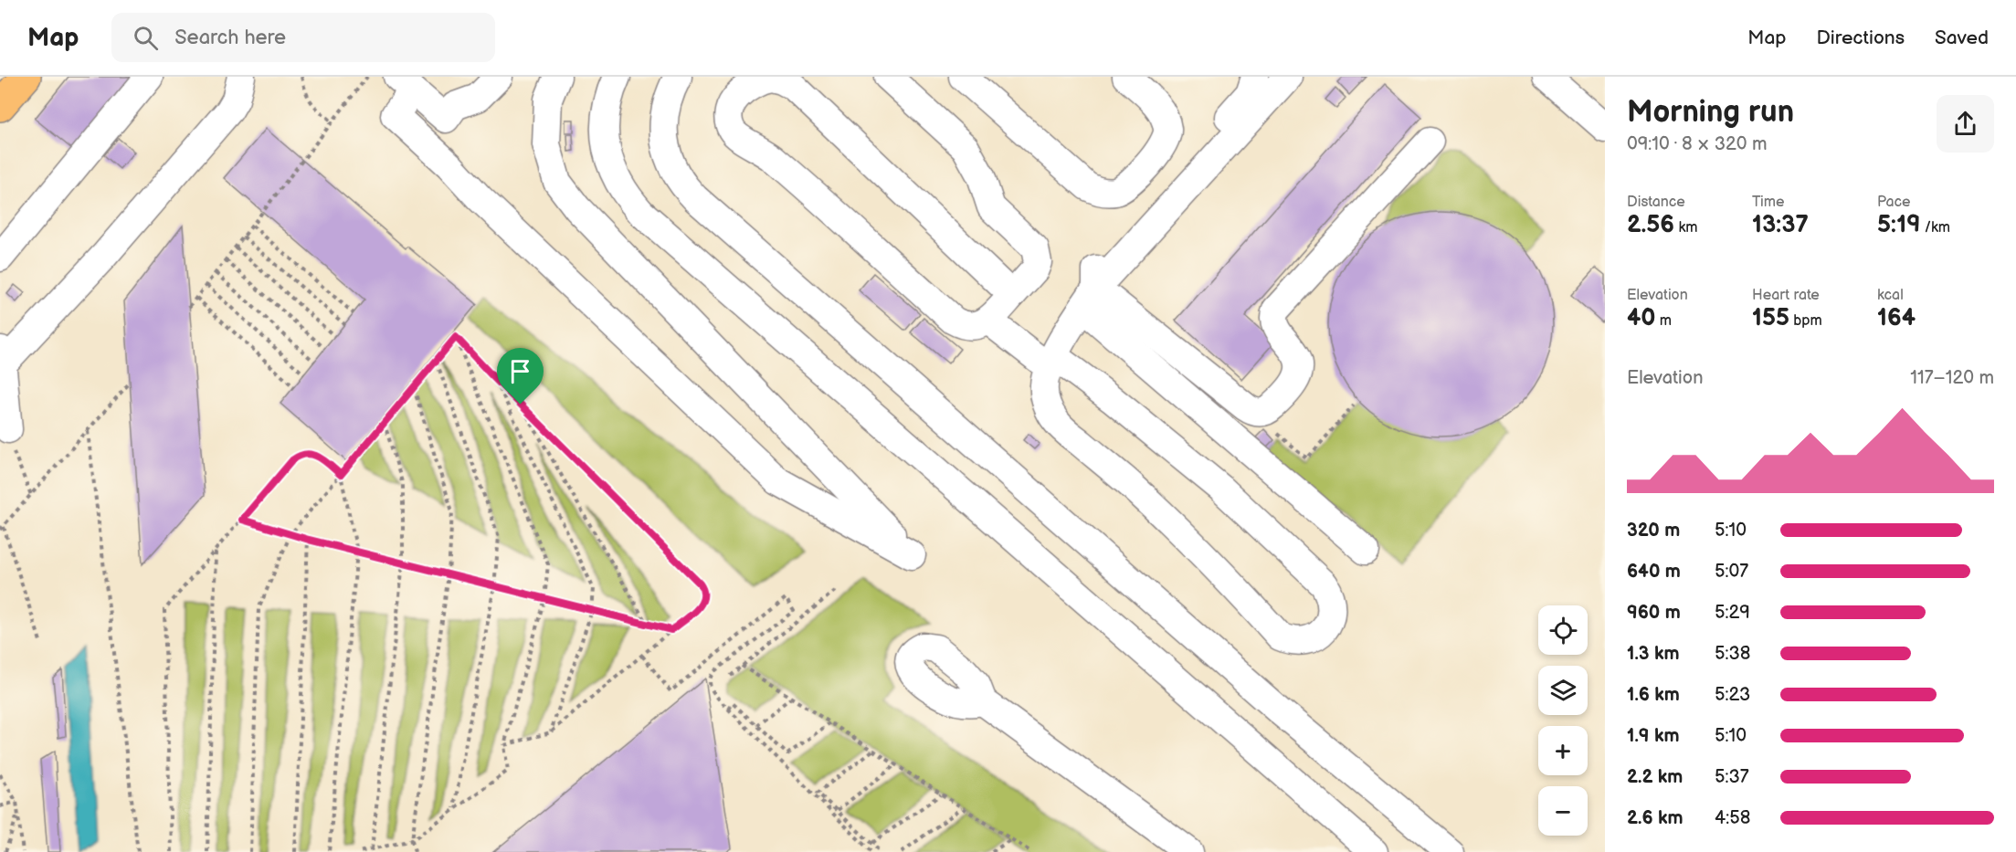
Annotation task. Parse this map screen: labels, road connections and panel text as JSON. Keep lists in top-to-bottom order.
{
  "page": {
    "header": "Map",
    "search": "Search here",
    "nav": ["Map", "Directions", "Saved"],
    "heading": ["Morning run", "09:10 · 8 × 320 m"],
    "stats": [
      ["Distance", "2.56 km"],
      ["Time", "13:37"],
      ["Pace", "5:19 /km"],
      ["Elevation", "40 m"],
      ["Heart rate", "155 bpm"],
      ["kcal", "164"]
    ],
    "chart": ["Elevation", "117–120 m"],
    "list": [
      {
        "name": "320 m",
        "note": "5:10"
      },
      {
        "name": "640 m",
        "note": "5:07"
      },
      {
        "name": "960 m",
        "note": "5:29"
      },
      {
        "name": "1.3 km",
        "note": "5:38"
      },
      {
        "name": "1.6 km",
        "note": "5:23"
      },
      {
        "name": "1.9 km",
        "note": "5:10"
      },
      {
        "name": "2.2 km",
        "note": "5:37"
      },
      {
        "name": "2.6 km",
        "note": "4:58"
      }
    ],
    "map_buttons": ["+", "−"]
  }
}
